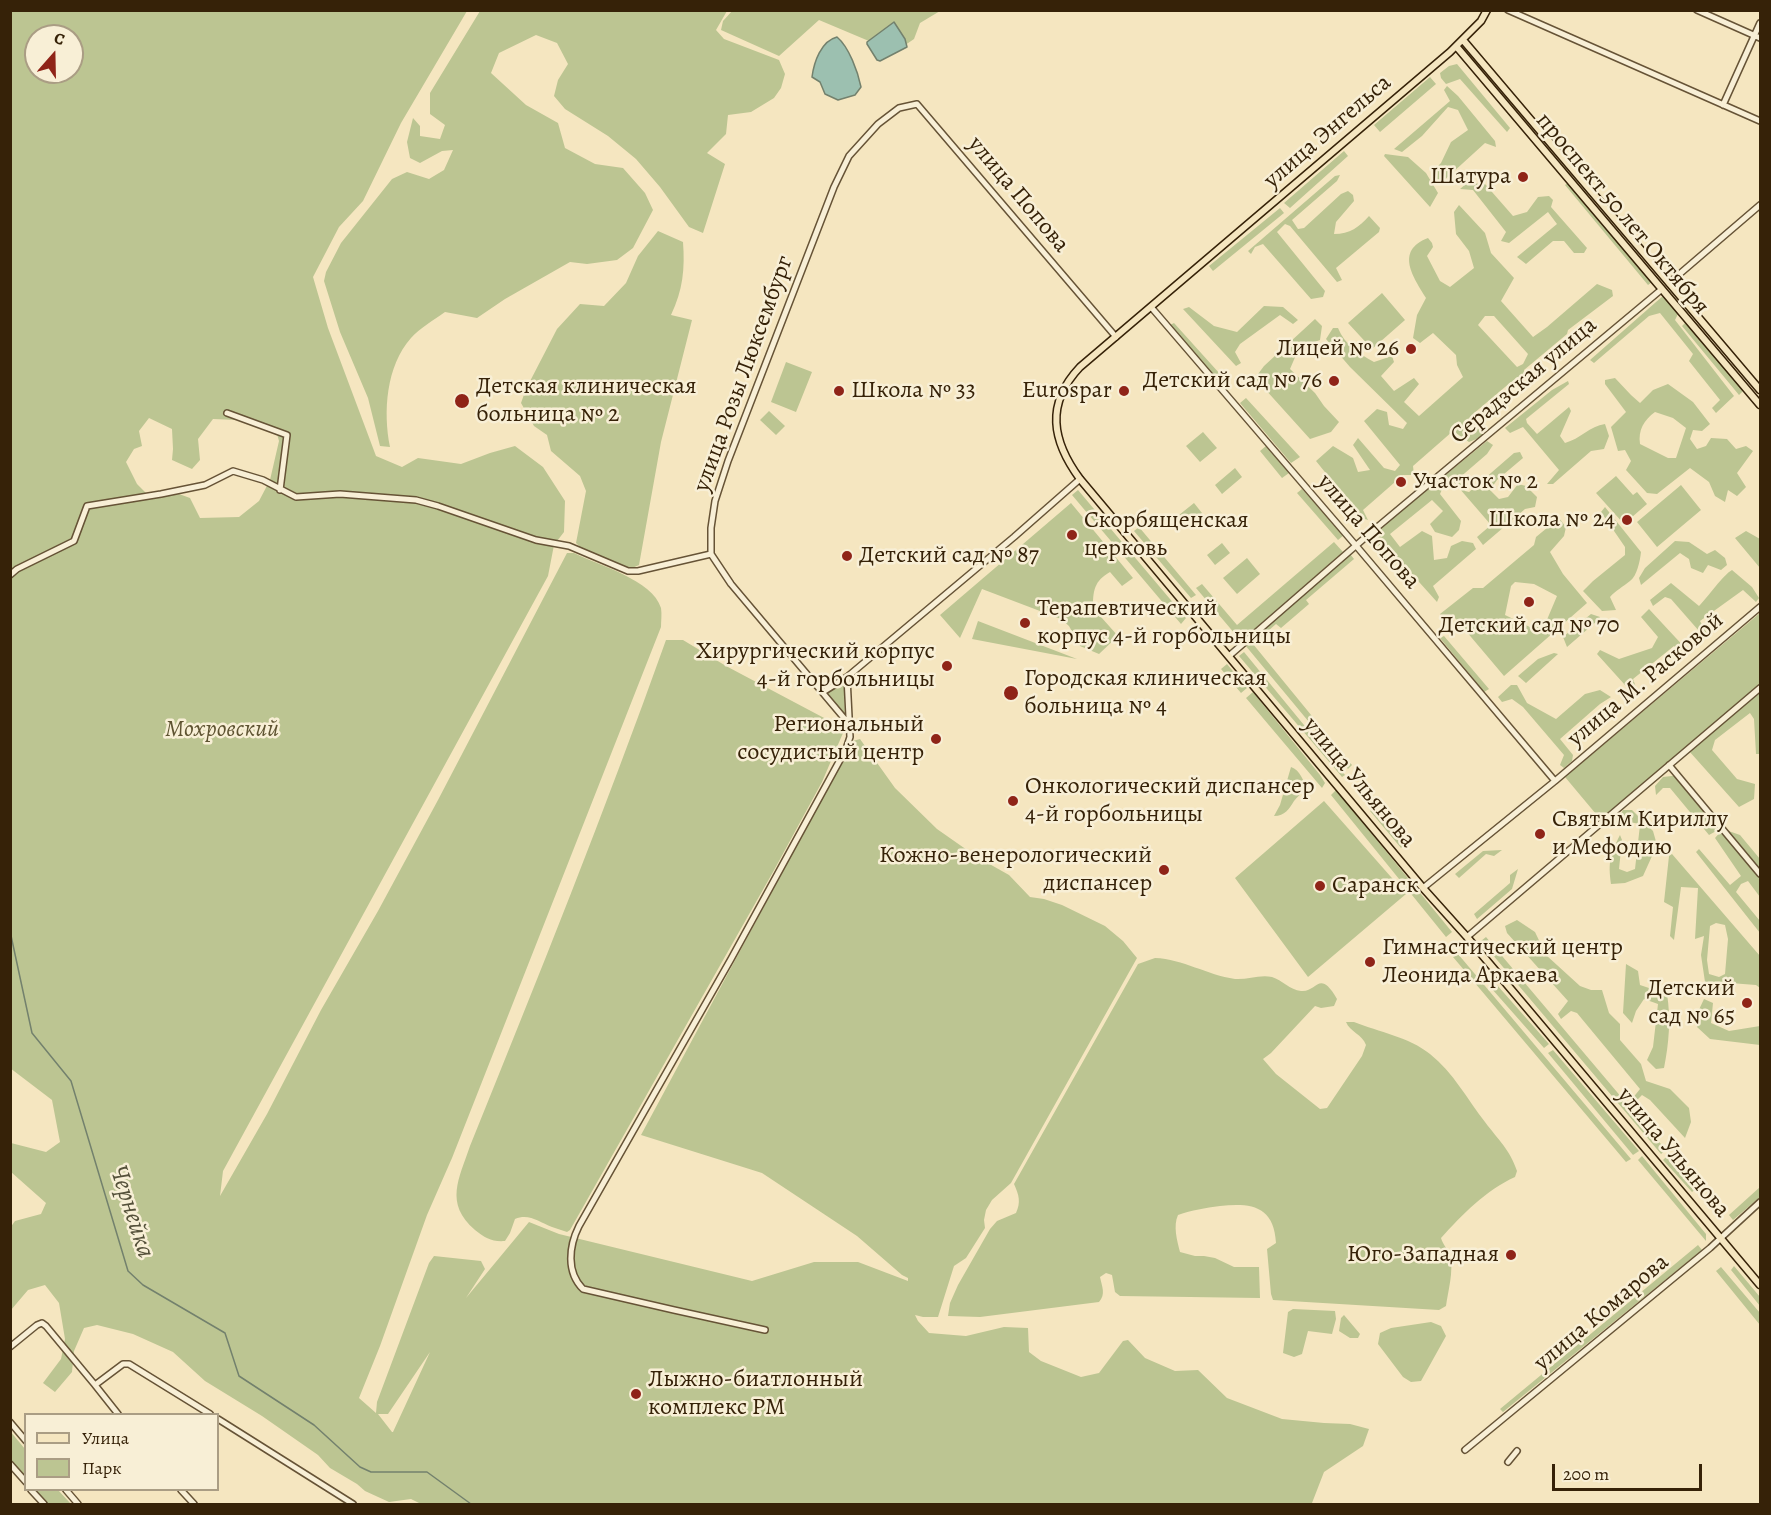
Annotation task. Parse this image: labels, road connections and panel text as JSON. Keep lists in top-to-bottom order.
{
  "streets": {
    "main road": [
      "улица Энгельса",
      "проспект 50 лет Октября",
      "Серадзская улица",
      "улица Ульянова"
    ],
    "street": [
      "улица Попова",
      "улица Розы Люксембург",
      "улица М. Расковой",
      "улица Комарова"
    ]
  },
  "crossings": [
    ["улица Энгельса", "улица Попова"],
    ["улица Энгельса", "проспект 50 лет Октября"],
    ["улица Попова", "улица Розы Люксембург"],
    ["улица Попова", "Серадзская улица"],
    ["улица Попова", "улица М. Расковой"],
    ["улица Попова", "улица Ульянова"],
    ["проспект 50 лет Октября", "Серадзская улица"],
    ["Серадзская улица", "улица Ульянова"],
    ["улица М. Расковой", "улица Ульянова"],
    ["улица Ульянова", "улица Комарова"]
  ],
  "water": ["Чернейка"],
  "parks": ["Мохровский"],
  "places": [
    "Шатура",
    "Лицей № 26",
    "Детский сад № 76",
    "Школа № 33",
    "Eurospar",
    "Детская клиническая больница № 2",
    "Участок № 2",
    "Школа № 24",
    "Скорбященская церковь",
    "Детский сад № 87",
    "Детский сад № 70",
    "Терапевтический корпус 4-й горбольницы",
    "Хирургический корпус 4-й горбольницы",
    "Городская клиническая больница № 4",
    "Региональный сосудистый центр",
    "Онкологический диспансер 4-й горбольницы",
    "Святым Кириллу и Мефодию",
    "Кожно-венерологический диспансер",
    "Саранск",
    "Гимнастический центр Леонида Аркаева",
    "Детский сад № 65",
    "Юго-Западная",
    "Лыжно-биатлонный комплекс РМ"
  ],
  "legend": ["Улица", "Парк"],
  "scale_bar": "200 m",
  "north": "top"
}
